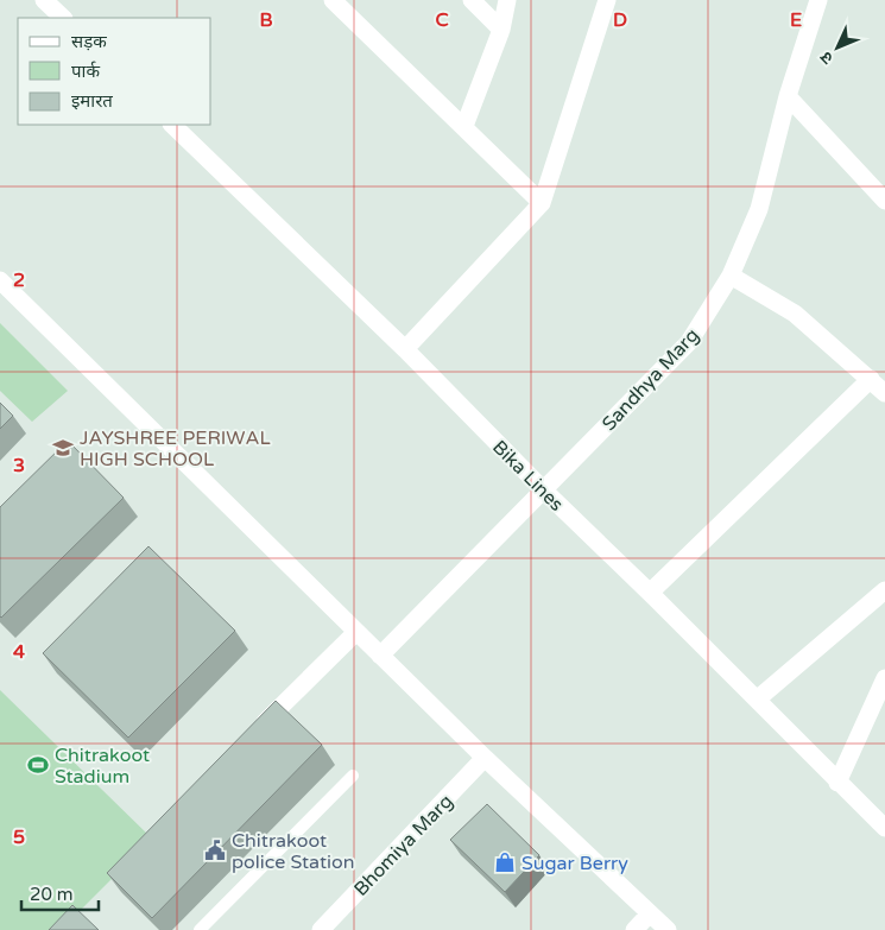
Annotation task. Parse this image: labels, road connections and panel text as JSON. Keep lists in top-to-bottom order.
{
  "streets": {
    "street": ["Sandhya Marg", "Bika Lines", "Bhomiya Marg"]
  },
  "crossings": [
    ["Sandhya Marg", "Bika Lines"]
  ],
  "places": {
    "school or university": ["JAYSHREE PERIWAL HIGH SCHOOL"],
    "sports": ["Chitrakoot Stadium"],
    "public building": ["Chitrakoot police Station"],
    "shop": ["Sugar Berry"]
  },
  "legend": ["सड़क", "पार्क", "इमारत"],
  "scale_bar": "20 m",
  "north": "bottom left",
  "grid": {
    "columns": [
      "B",
      "C",
      "D",
      "E"
    ],
    "rows": [
      "2",
      "3",
      "4",
      "5"
    ]
  }
}
